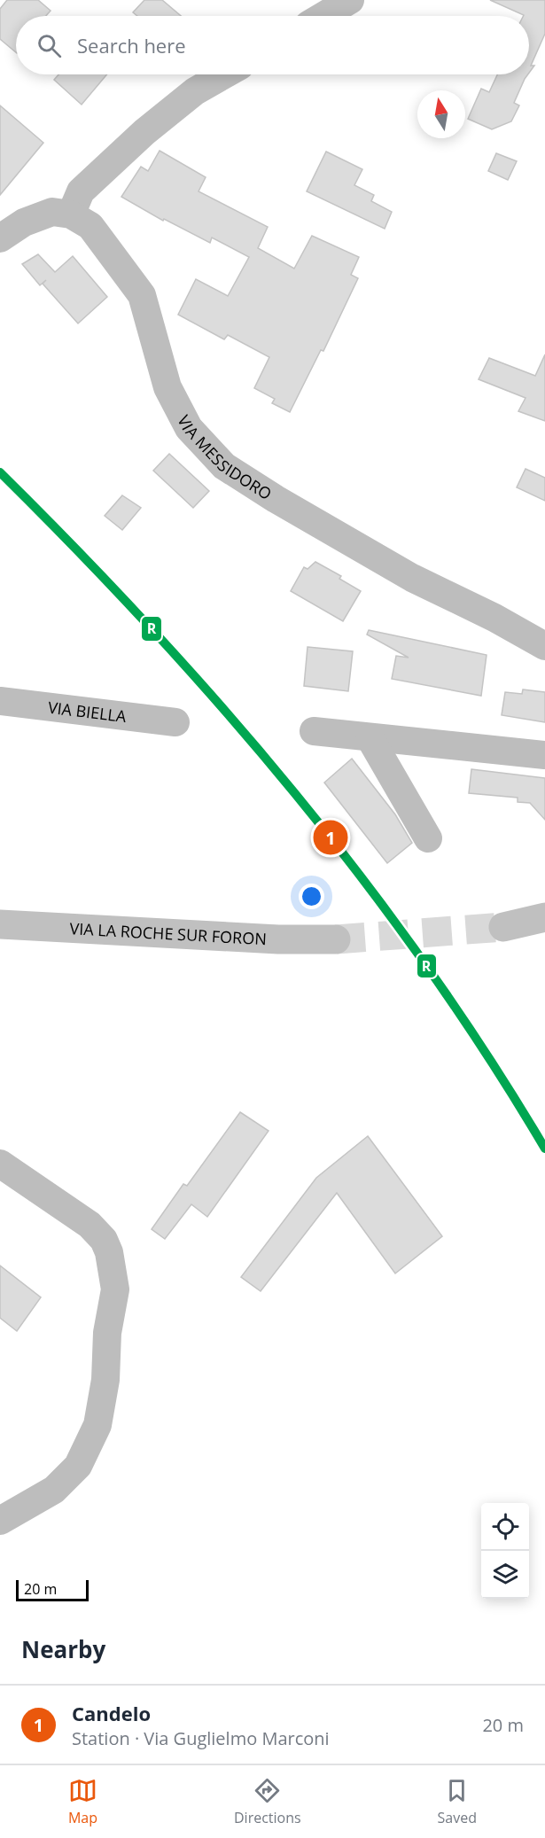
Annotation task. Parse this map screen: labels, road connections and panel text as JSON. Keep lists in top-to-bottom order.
{
  "streets": {
    "street": ["VIA MESSIDORO", "VIA BIELLA", "VIA LA ROCHE SUR FORON"]
  },
  "lines": ["transit line R"],
  "scale_bar": "20 m",
  "north": "top",
  "page": {
    "search": "Search here",
    "pins": "1",
    "scale": "20 m",
    "heading": "Nearby",
    "list": [
      {
        "mark": "1",
        "name": "Candelo",
        "note": "Station · Via Guglielmo Marconi",
        "value": "20 m"
      }
    ],
    "nav": ["Map", "Directions", "Saved"]
  }
}
